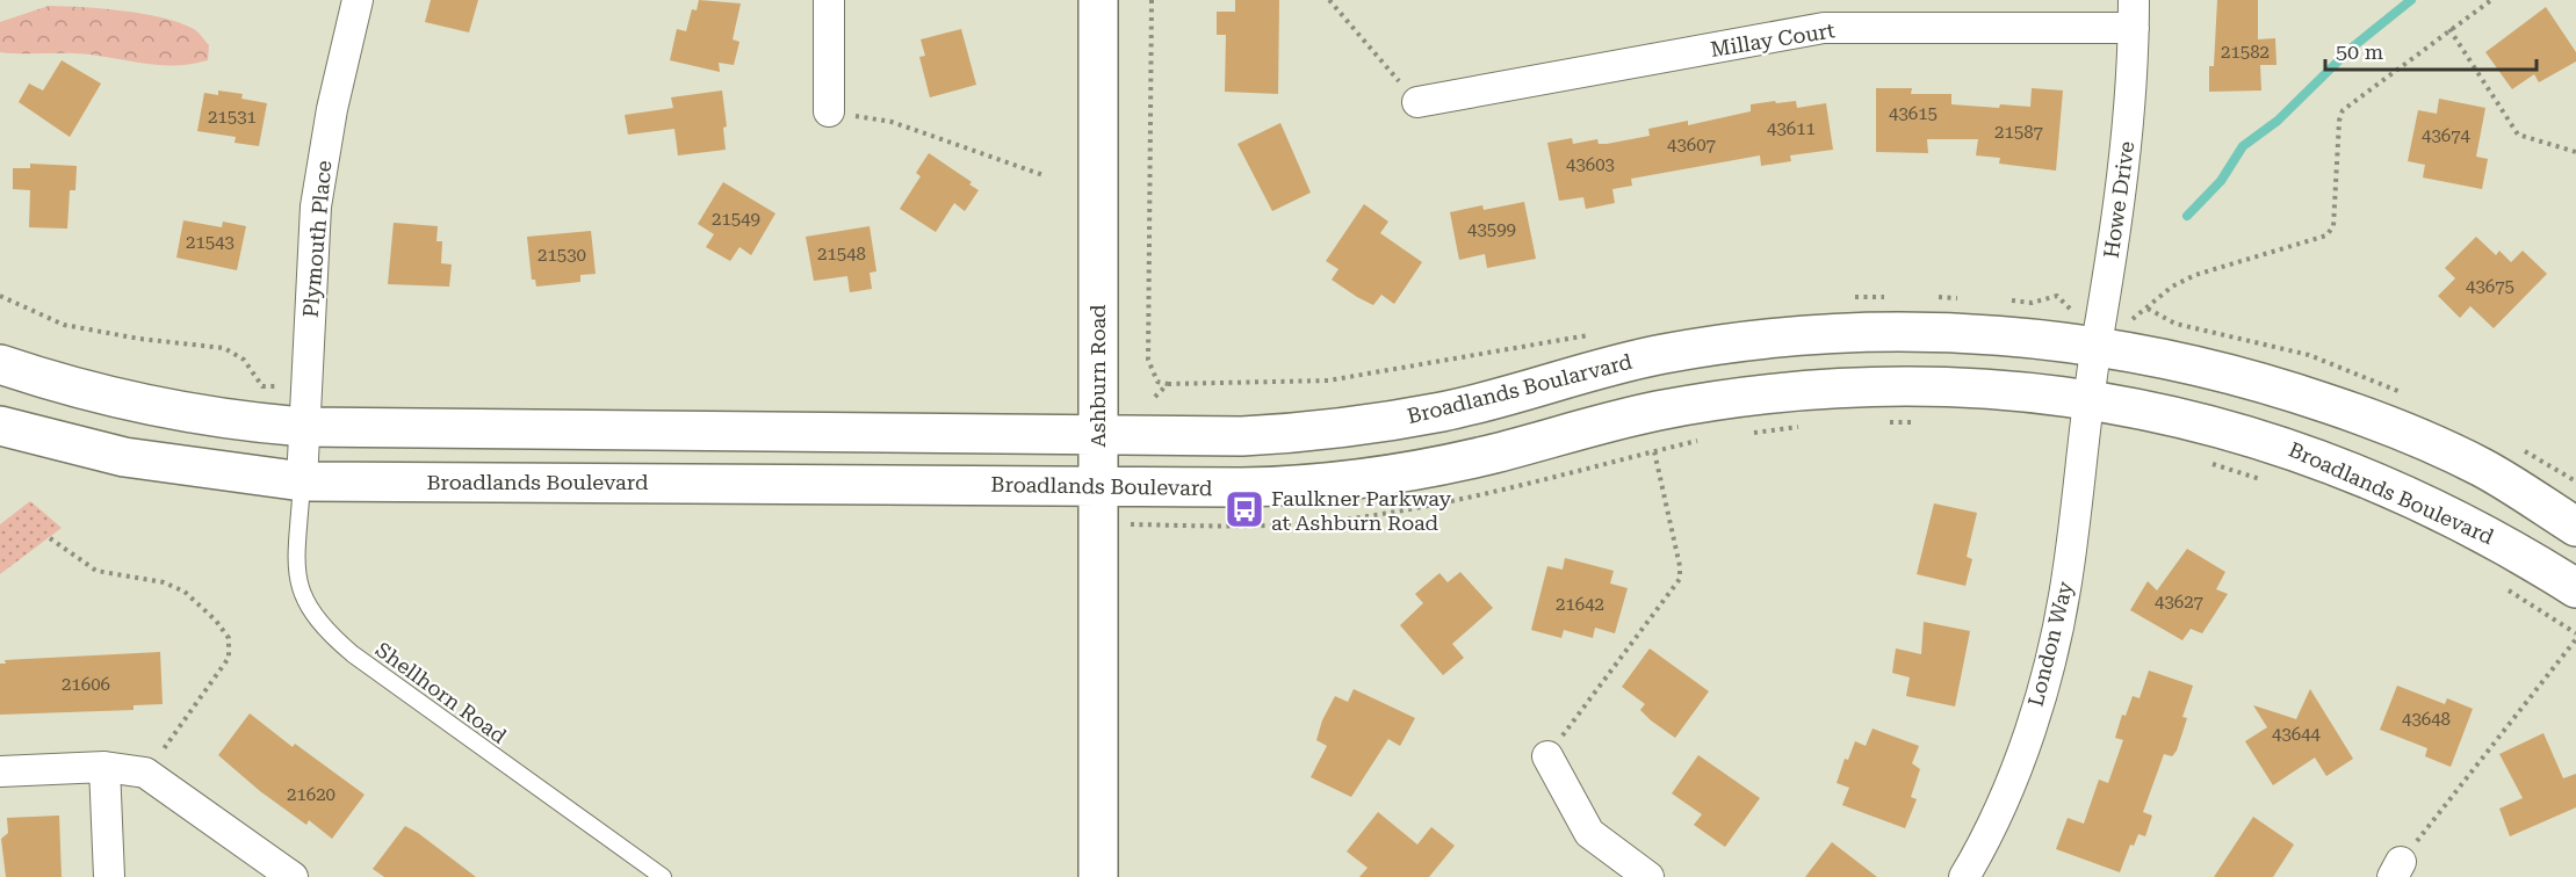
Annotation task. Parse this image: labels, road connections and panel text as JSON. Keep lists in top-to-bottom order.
{
  "streets": {
    "main road": ["Ashburn Road", "Broadlands Boularvard", "Broadlands Boulevard"],
    "street": [
      "Millay Court",
      "Howe Drive",
      "Plymouth Place",
      "London Way"
    ],
    "lane": ["Shellhorn Road"]
  },
  "crossings": [
    ["Millay Court", "Howe Drive"],
    ["Howe Drive", "Broadlands Boularvard"],
    ["Howe Drive", "Broadlands Boulevard"],
    ["Howe Drive", "London Way"],
    ["Plymouth Place", "Broadlands Boulevard"],
    ["Plymouth Place", "Shellhorn Road"],
    ["Ashburn Road", "Broadlands Boularvard"],
    ["Ashburn Road", "Broadlands Boulevard"],
    ["Broadlands Boulevard", "London Way"],
    ["Broadlands Boulevard", "Shellhorn Road"]
  ],
  "places": {
    "bus stop": ["Faulkner Parkway at Ashburn Road"]
  },
  "house_numbers": [
    "21582",
    "43615",
    "21531",
    "43611",
    "21587",
    "43674",
    "43607",
    "43603",
    "21549",
    "43599",
    "21543",
    "21548",
    "21530",
    "43675",
    "43627",
    "21642",
    "21606",
    "43648",
    "43644",
    "21620"
  ],
  "scale_bar": "50 m"
}
